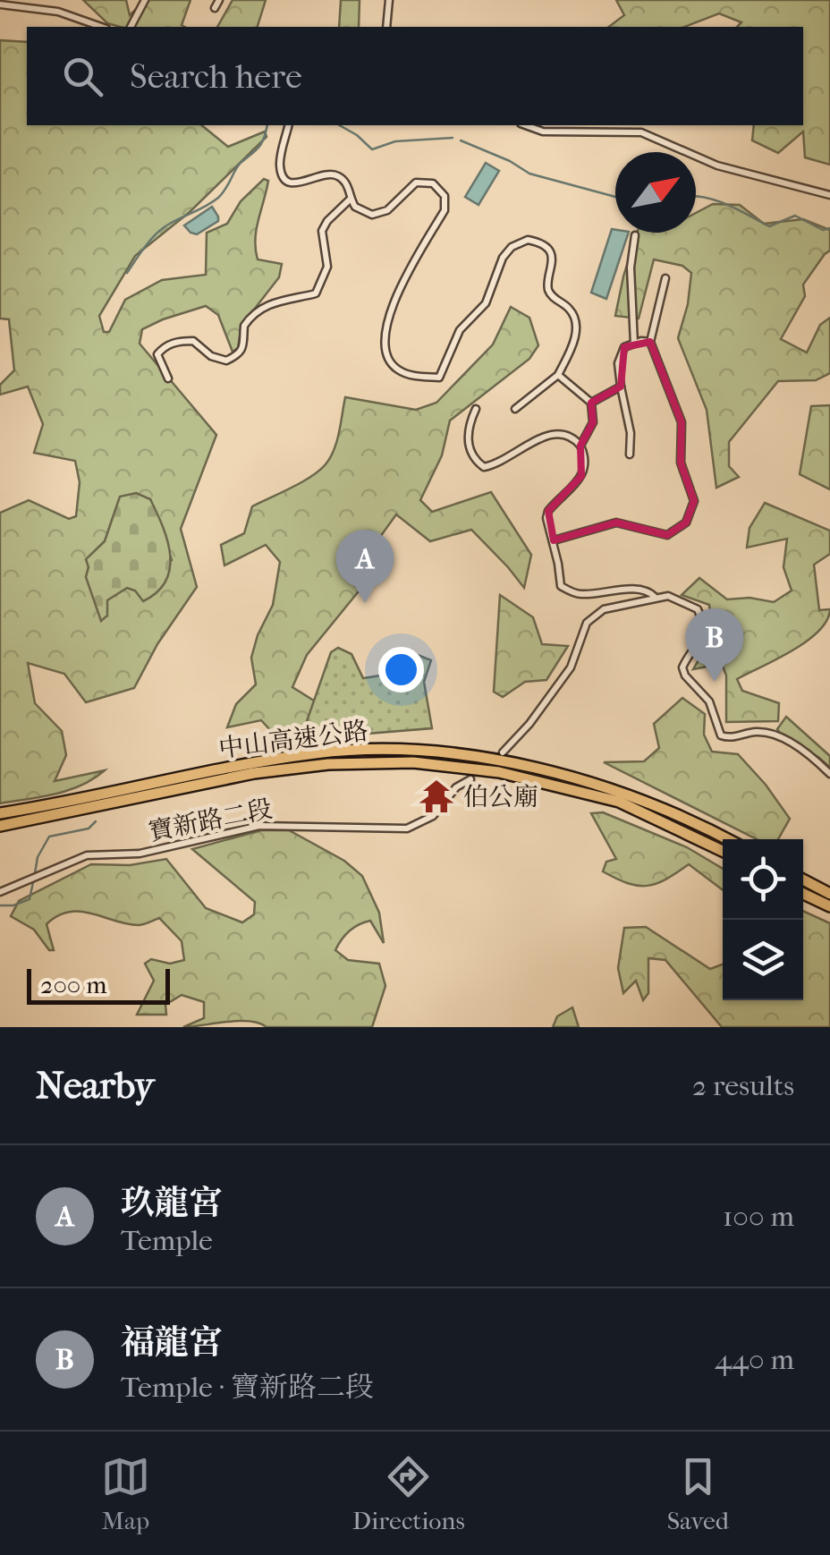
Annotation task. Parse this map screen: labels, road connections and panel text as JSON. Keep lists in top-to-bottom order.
{
  "streets": {
    "highway": ["中山高速公路"],
    "street": ["寶新路二段"]
  },
  "places": {
    "temple": ["伯公廟"]
  },
  "scale_bar": "200 m",
  "north": "top right",
  "page": {
    "search": "Search here",
    "pins": ["A", "B"],
    "scale": "200 m",
    "heading": ["Nearby", "2 results"],
    "list": [
      {
        "mark": "A",
        "name": "玖龍宮",
        "note": "Temple",
        "value": "100 m"
      },
      {
        "mark": "B",
        "name": "福龍宮",
        "note": "Temple · 寶新路二段",
        "value": "440 m"
      }
    ],
    "nav": ["Map", "Directions", "Saved"]
  }
}
